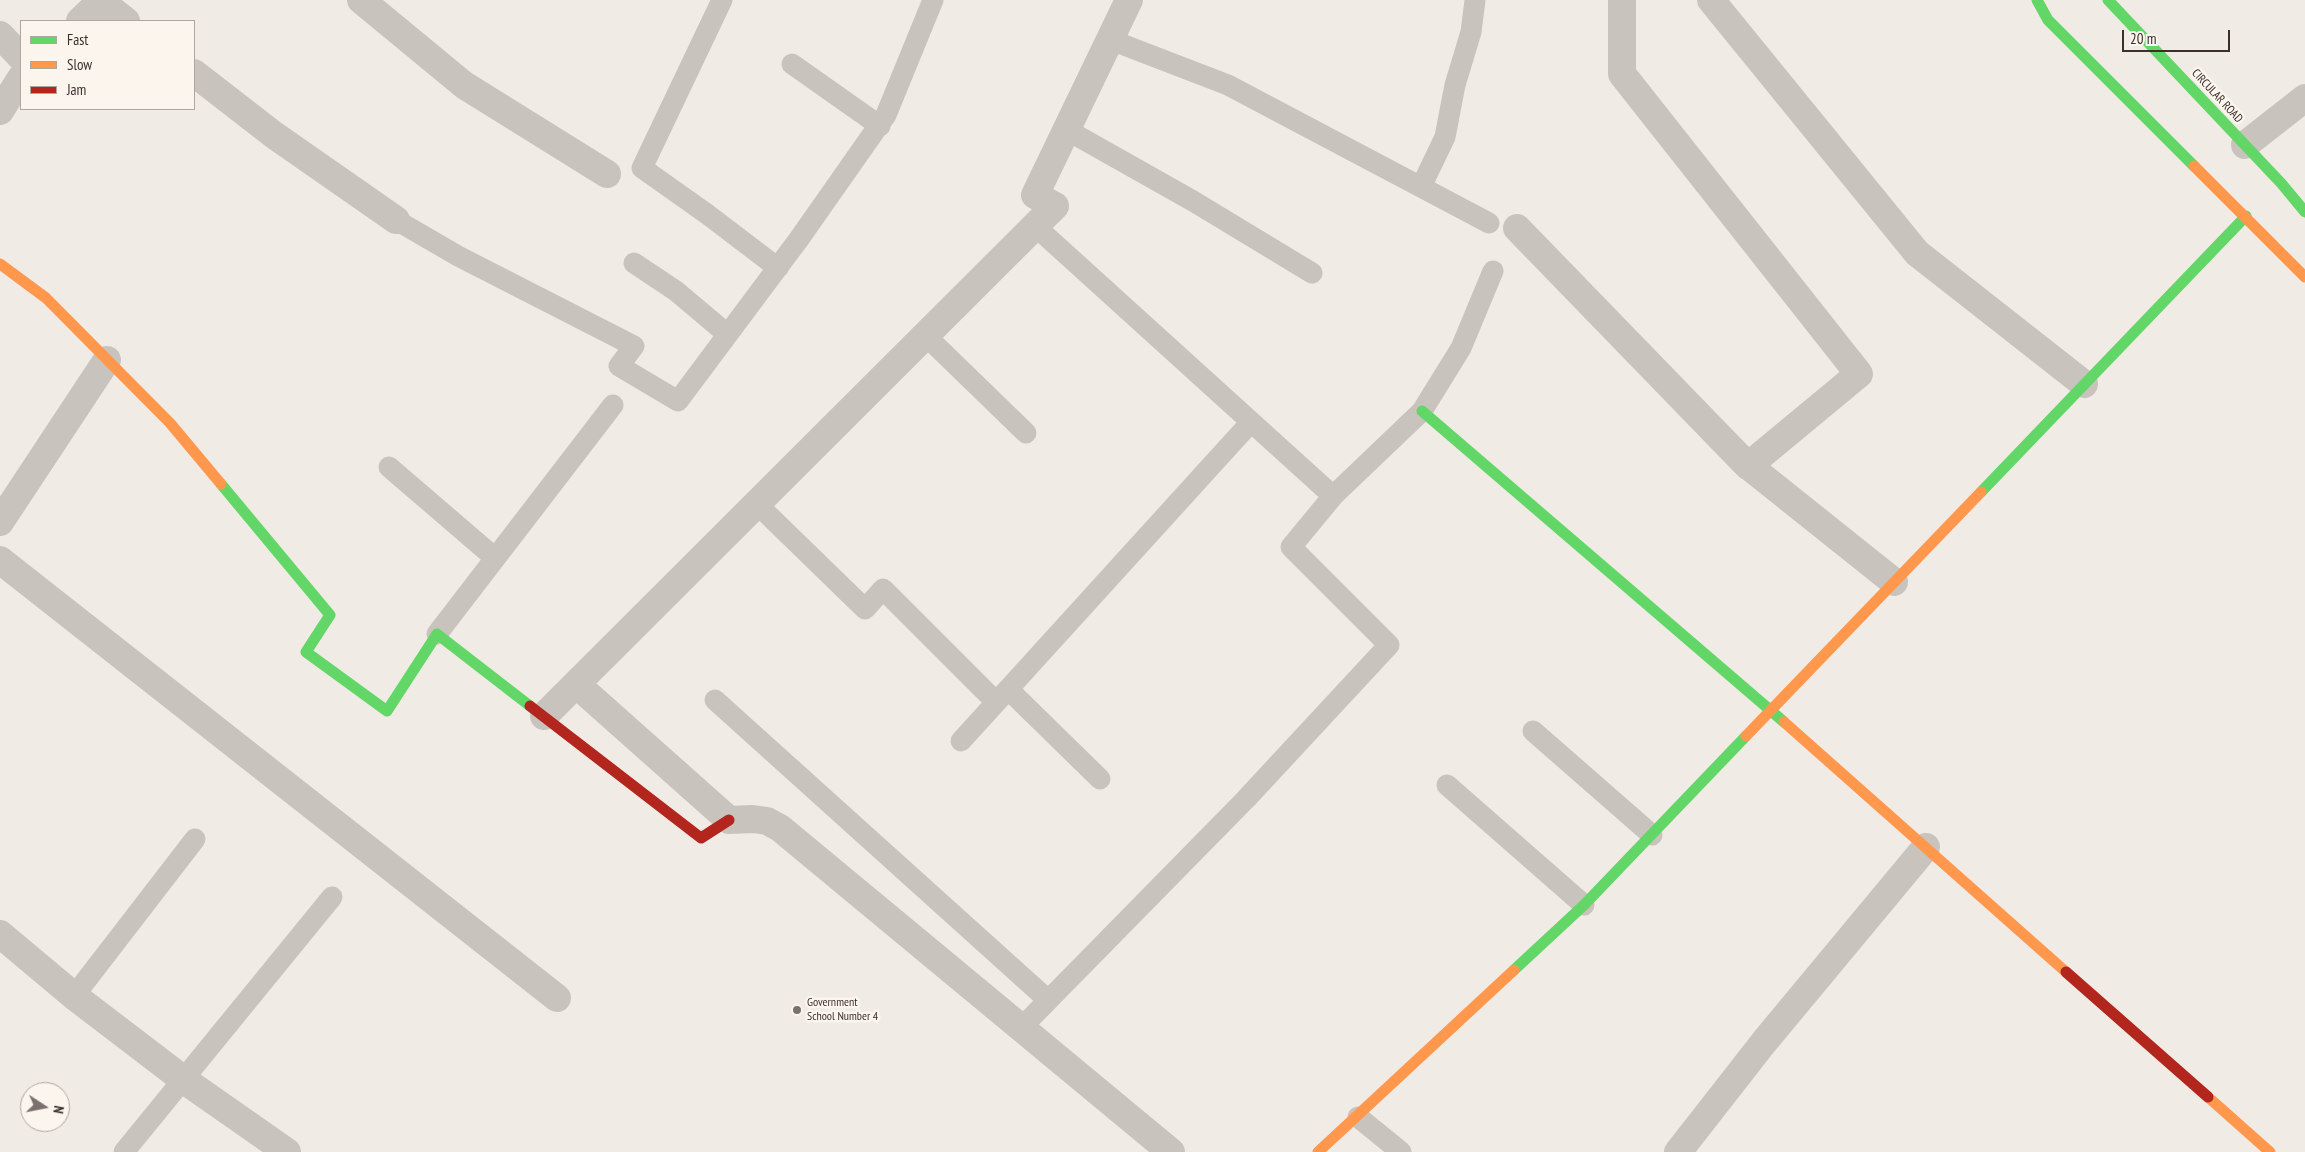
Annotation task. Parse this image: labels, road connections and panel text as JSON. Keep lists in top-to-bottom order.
{
  "streets": {
    "street": ["CIRCULAR ROAD"]
  },
  "places": ["Government School Number 4"],
  "legend": ["Fast", "Slow", "Jam"],
  "scale_bar": "20 m",
  "north": "right"
}
